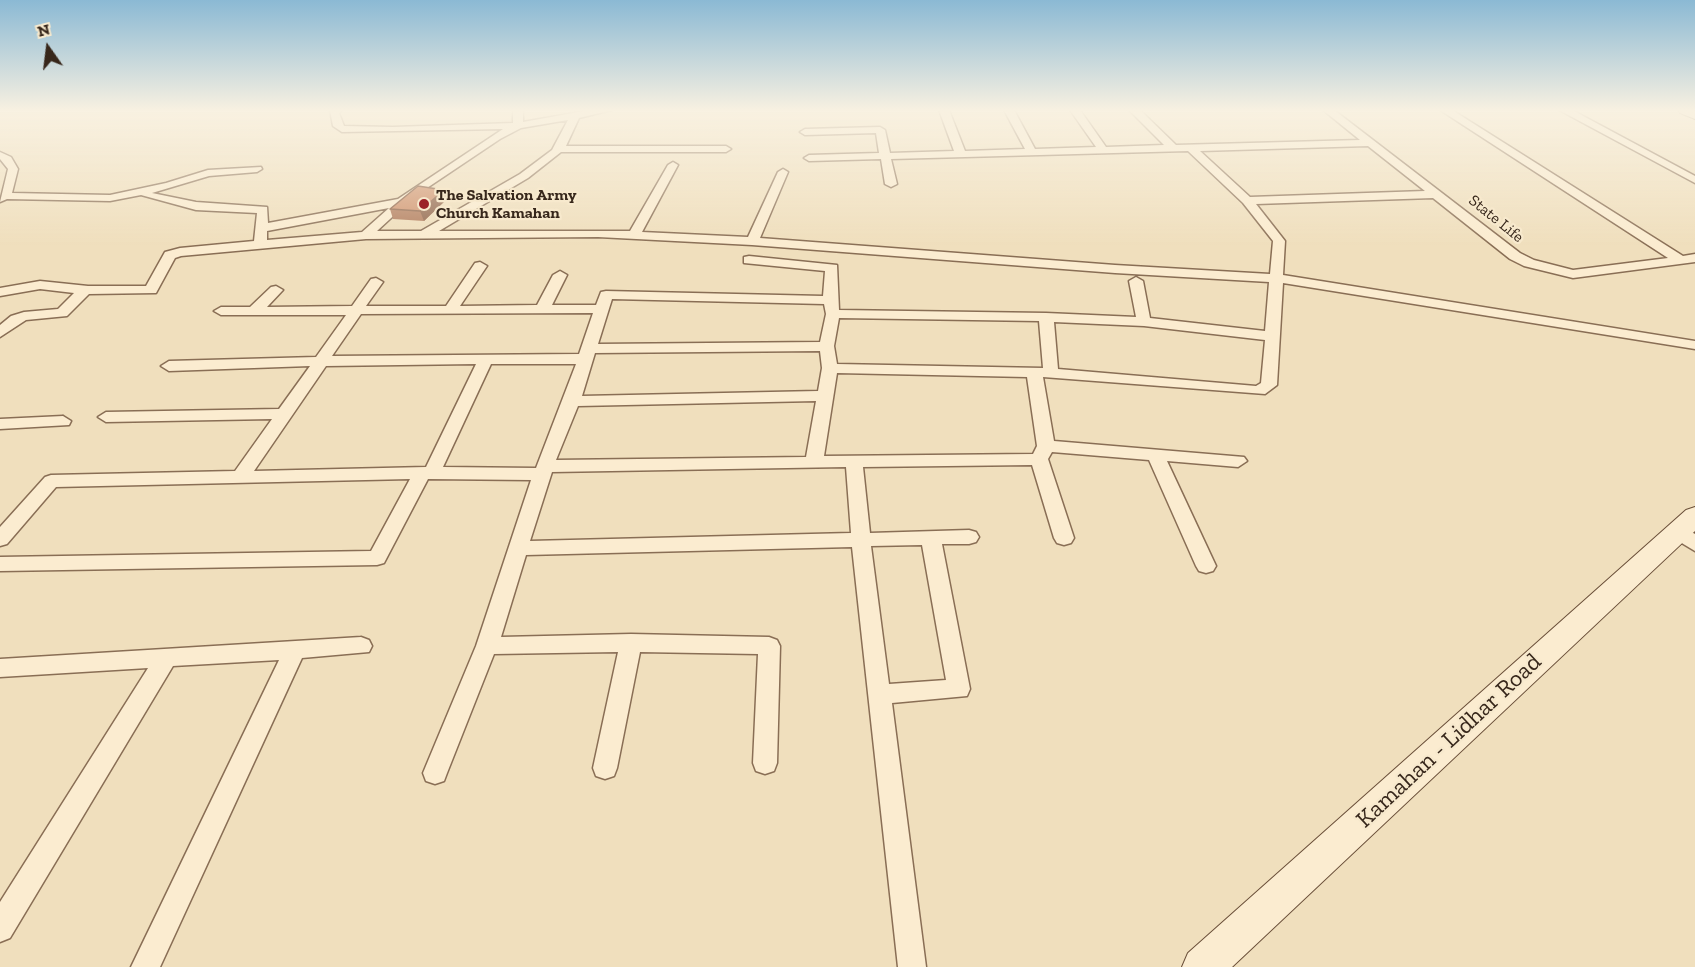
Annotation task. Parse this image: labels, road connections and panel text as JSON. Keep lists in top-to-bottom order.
{
  "streets": {
    "main road": ["Kamahan - Lidhar Road"],
    "street": ["State Life"]
  },
  "places": ["The Salvation Army Church Kamahan"],
  "north": "top"
}
